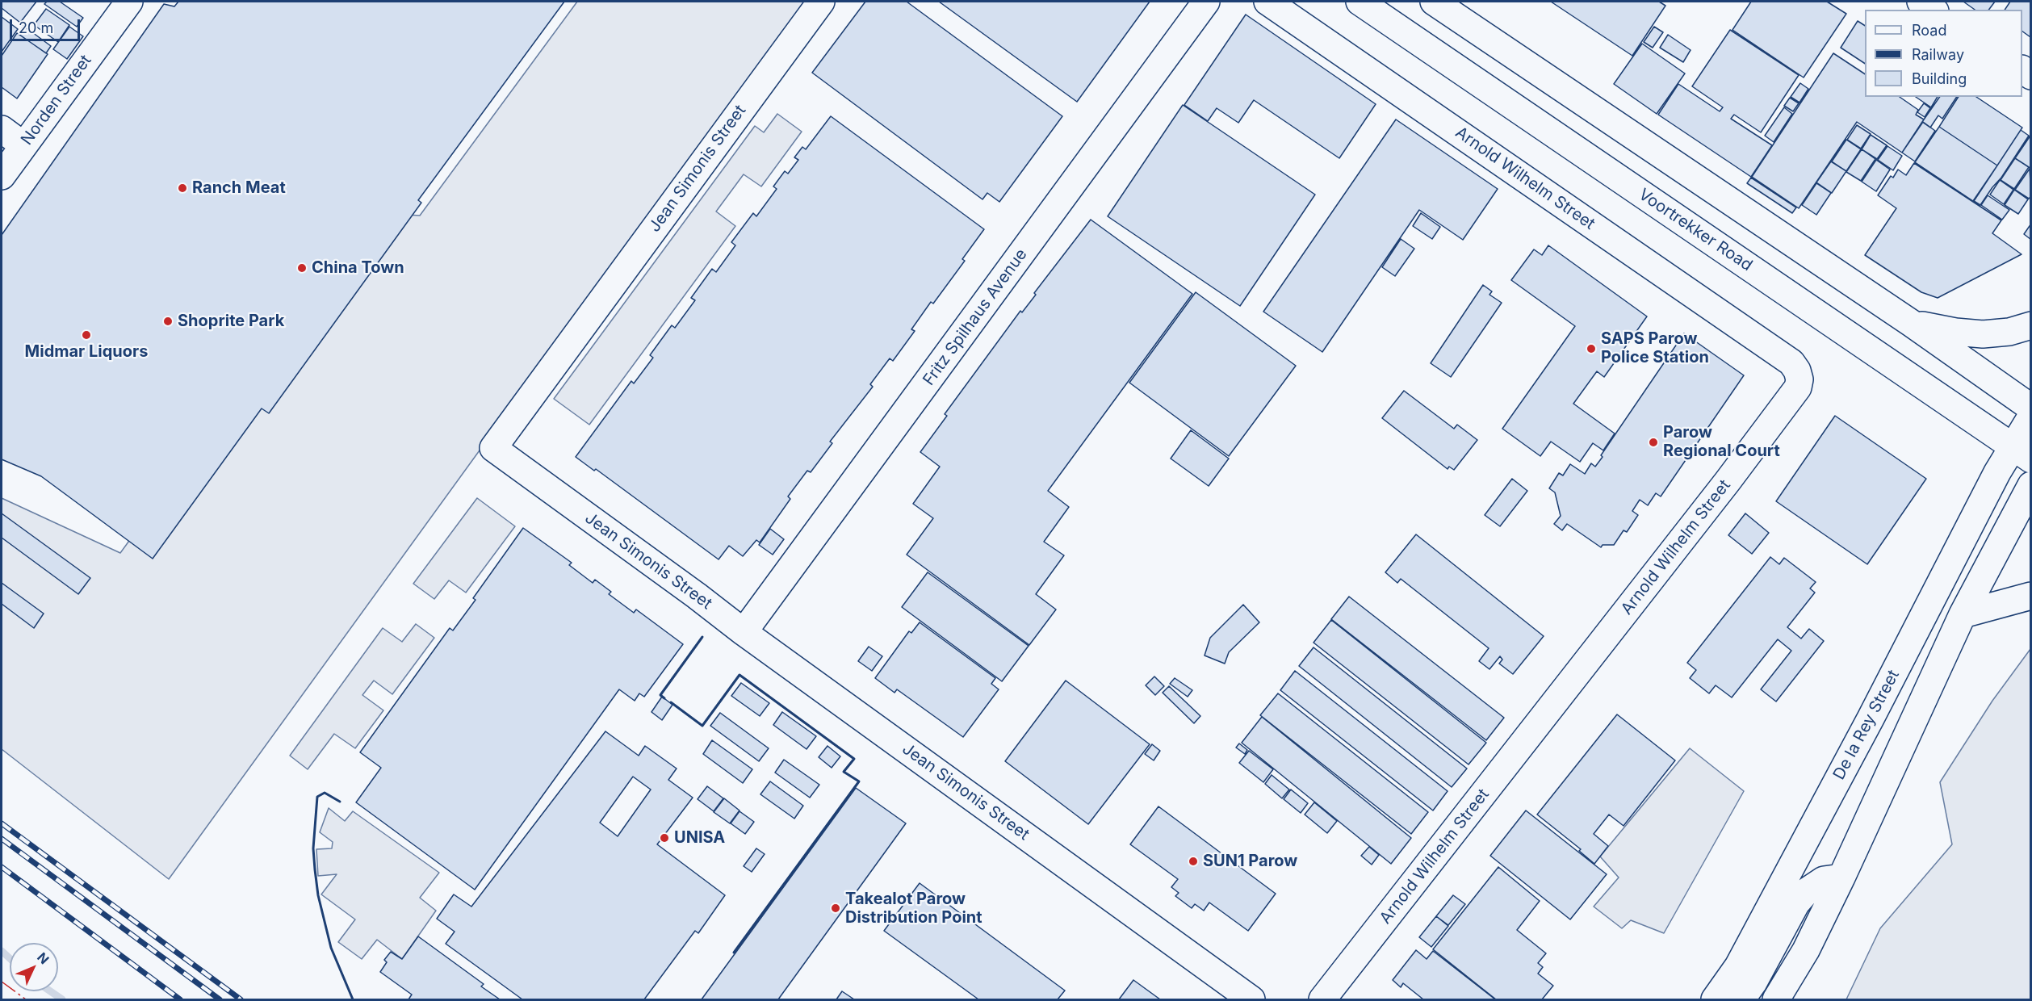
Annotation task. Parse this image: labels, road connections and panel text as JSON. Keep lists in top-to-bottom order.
{
  "streets": {
    "street": [
      "Norden Street",
      "Jean Simonis Street",
      "Arnold Wilhelm Street",
      "Voortrekker Road",
      "Fritz Spilhaus Avenue",
      "De la Rey Street"
    ]
  },
  "crossings": [
    ["Jean Simonis Street", "Fritz Spilhaus Avenue"],
    ["Voortrekker Road", "De la Rey Street"]
  ],
  "places": [
    "Ranch Meat",
    "China Town",
    "Shoprite Park",
    "Midmar Liquors",
    "SAPS Parow Police Station",
    "Parow Regional Court",
    "UNISA",
    "SUN1 Parow",
    "Takealot Parow Distribution Point"
  ],
  "legend": ["Road", "Railway", "Building"],
  "scale_bar": "20 m",
  "north": "top right"
}
